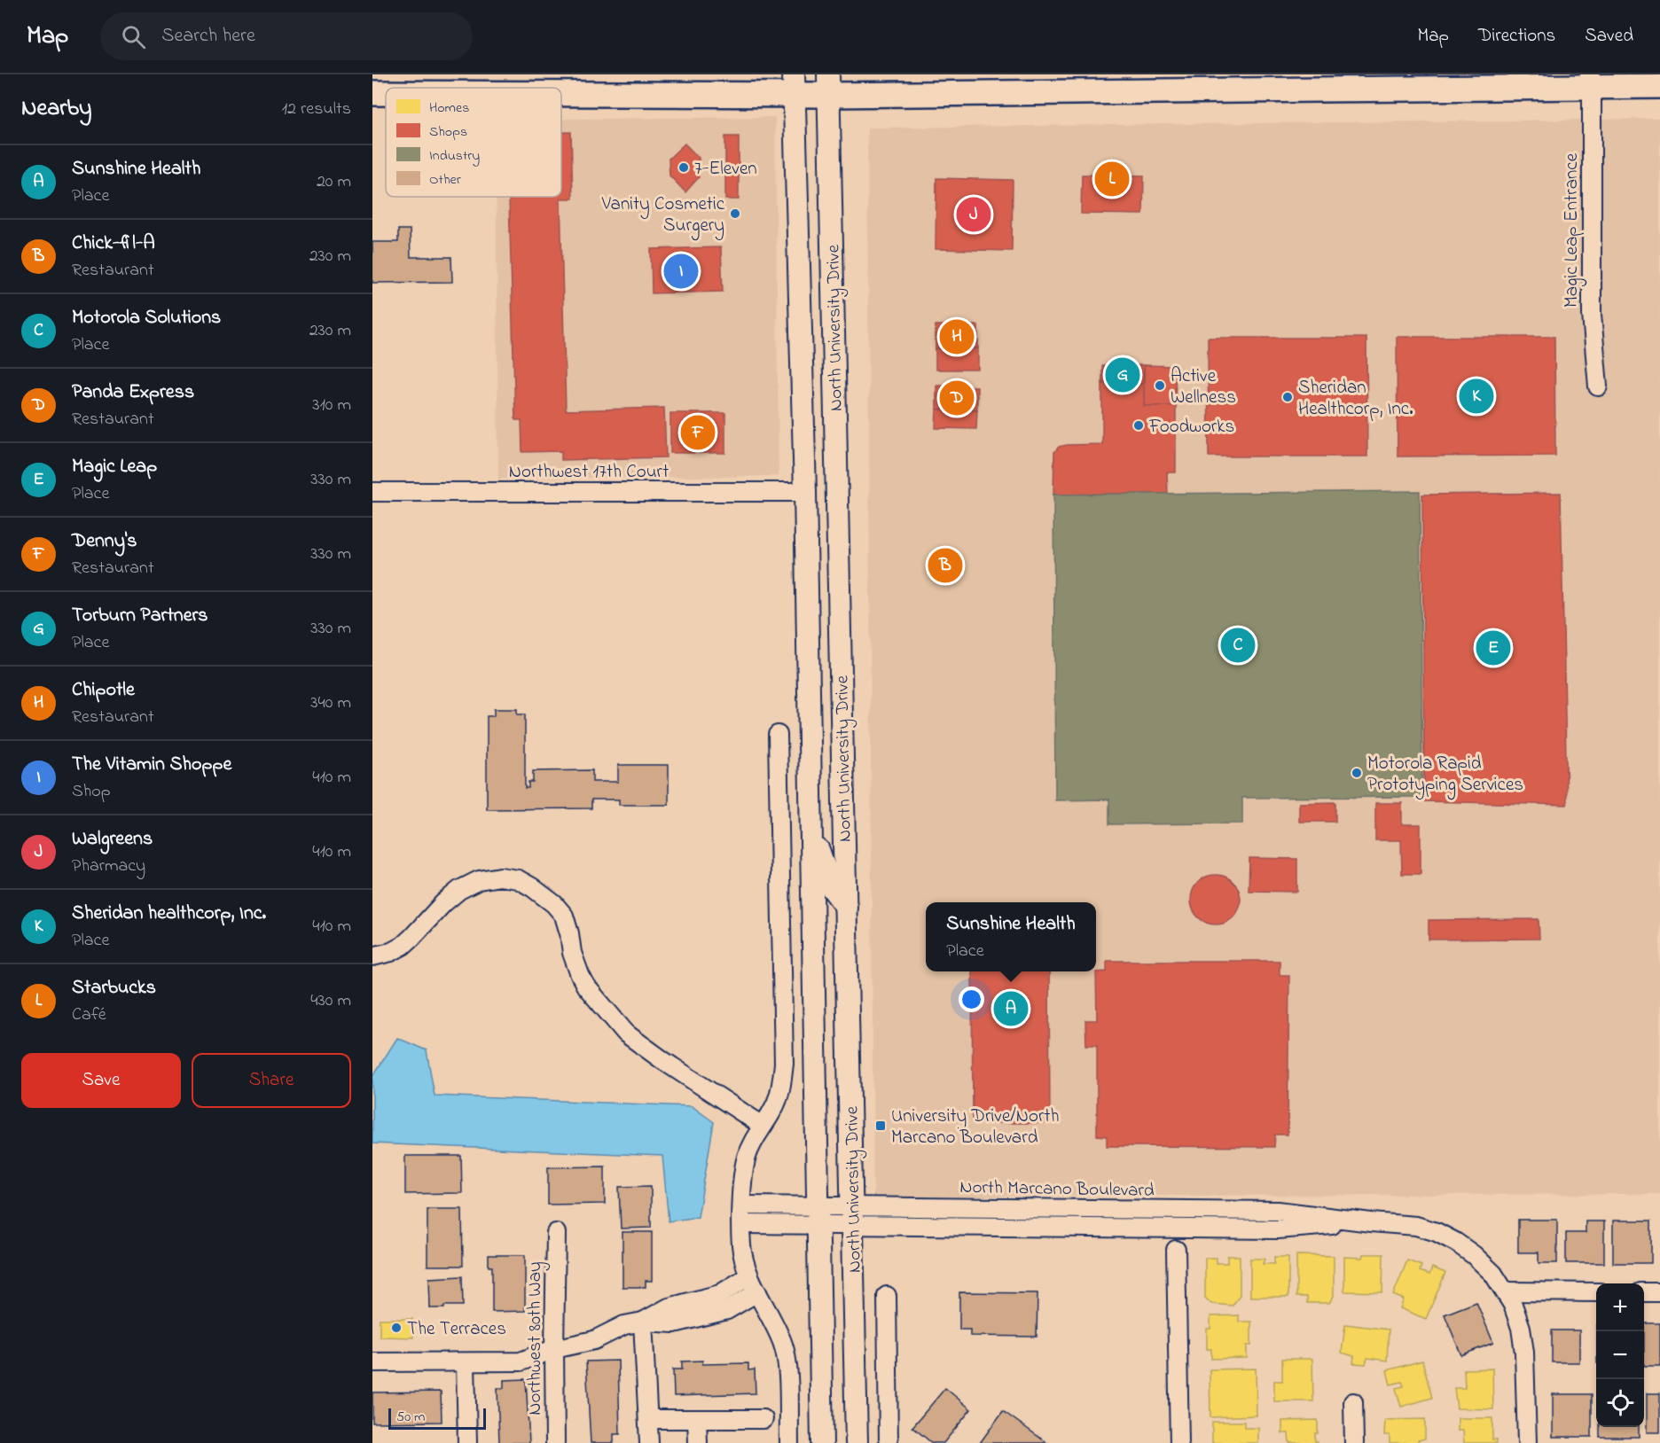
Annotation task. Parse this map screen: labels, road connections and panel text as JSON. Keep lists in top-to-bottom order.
{
  "streets": {
    "main road": ["North University Drive"],
    "street": [
      "Magic Leap Entrance",
      "Northwest 17th Court",
      "North Marcano Boulevard",
      "Northwest 80th Way"
    ]
  },
  "crossings": [
    ["North University Drive", "Northwest 17th Court"],
    ["North University Drive", "North Marcano Boulevard"]
  ],
  "places": {
    "other": [
      "7-Eleven",
      "Vanity Cosmetic Surgery",
      "Active Wellness",
      "Sheridan Healthcorp, Inc.",
      "Foodworks",
      "Motorola Rapid Prototyping Services",
      "The Terraces"
    ],
    "transit": ["University Drive/North Marcano Boulevard"]
  },
  "legend": [
    "Homes",
    "Shops",
    "Industry",
    "Other"
  ],
  "scale_bar": "50 m",
  "page": {
    "header": "Map",
    "search": "Search here",
    "nav": ["Map", "Directions", "Saved"],
    "heading": ["Nearby", "12 results"],
    "list": [
      {
        "mark": "A",
        "name": "Sunshine Health",
        "note": "Place",
        "value": "20 m"
      },
      {
        "mark": "B",
        "name": "Chick-fil-A",
        "note": "Restaurant",
        "value": "230 m"
      },
      {
        "mark": "C",
        "name": "Motorola Solutions",
        "note": "Place",
        "value": "230 m"
      },
      {
        "mark": "D",
        "name": "Panda Express",
        "note": "Restaurant",
        "value": "310 m"
      },
      {
        "mark": "E",
        "name": "Magic Leap",
        "note": "Place",
        "value": "330 m"
      },
      {
        "mark": "F",
        "name": "Denny's",
        "note": "Restaurant",
        "value": "330 m"
      },
      {
        "mark": "G",
        "name": "Torburn Partners",
        "note": "Place",
        "value": "330 m"
      },
      {
        "mark": "H",
        "name": "Chipotle",
        "note": "Restaurant",
        "value": "340 m"
      },
      {
        "mark": "I",
        "name": "The Vitamin Shoppe",
        "note": "Shop",
        "value": "410 m"
      },
      {
        "mark": "J",
        "name": "Walgreens",
        "note": "Pharmacy",
        "value": "410 m"
      },
      {
        "mark": "K",
        "name": "Sheridan healthcorp, Inc.",
        "note": "Place",
        "value": "410 m"
      },
      {
        "mark": "L",
        "name": "Starbucks",
        "note": "Café",
        "value": "430 m"
      }
    ],
    "pins": [
      "L",
      "J",
      "I",
      "H",
      "G",
      "K",
      "D",
      "F",
      "B",
      "C",
      "E",
      "A"
    ],
    "popup": ["Sunshine Health", "Place"],
    "buttons": ["Save", "Share"],
    "map_buttons": ["+", "−"],
    "scale": "50 m"
  }
}
